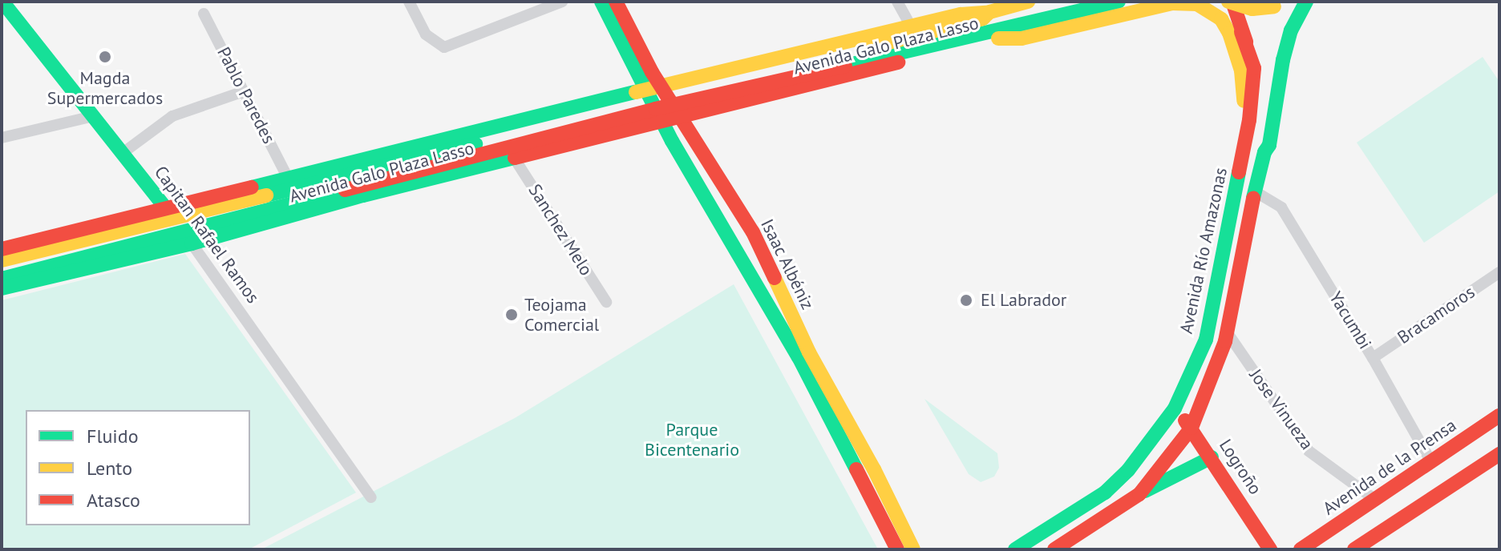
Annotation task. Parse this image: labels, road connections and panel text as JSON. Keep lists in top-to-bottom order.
{
  "streets": {
    "main road": [
      "Avenida Galo Plaza Lasso",
      "Capitan Rafael Ramos",
      "Avenida Río Amazonas",
      "Isaac Albéniz",
      "Logroño",
      "Avenida de la Prensa"
    ],
    "street": [
      "Pablo Paredes",
      "Sanchez Melo",
      "Bracamoros",
      "Yacumbi",
      "Jose Vinueza"
    ]
  },
  "crossings": [
    ["Avenida Galo Plaza Lasso", "Pablo Paredes"],
    ["Avenida Galo Plaza Lasso", "Sanchez Melo"],
    ["Avenida Galo Plaza Lasso", "Capitan Rafael Ramos"],
    ["Avenida Galo Plaza Lasso", "Isaac Albéniz"],
    ["Avenida Río Amazonas", "Logroño"],
    ["Bracamoros", "Yacumbi"],
    ["Yacumbi", "Avenida de la Prensa"],
    ["Jose Vinueza", "Avenida de la Prensa"]
  ],
  "parks": ["Parque Bicentenario"],
  "places": ["Magda Supermercados", "El Labrador", "Teojama Comercial"],
  "legend": ["Fluido", "Lento", "Atasco"]
}
